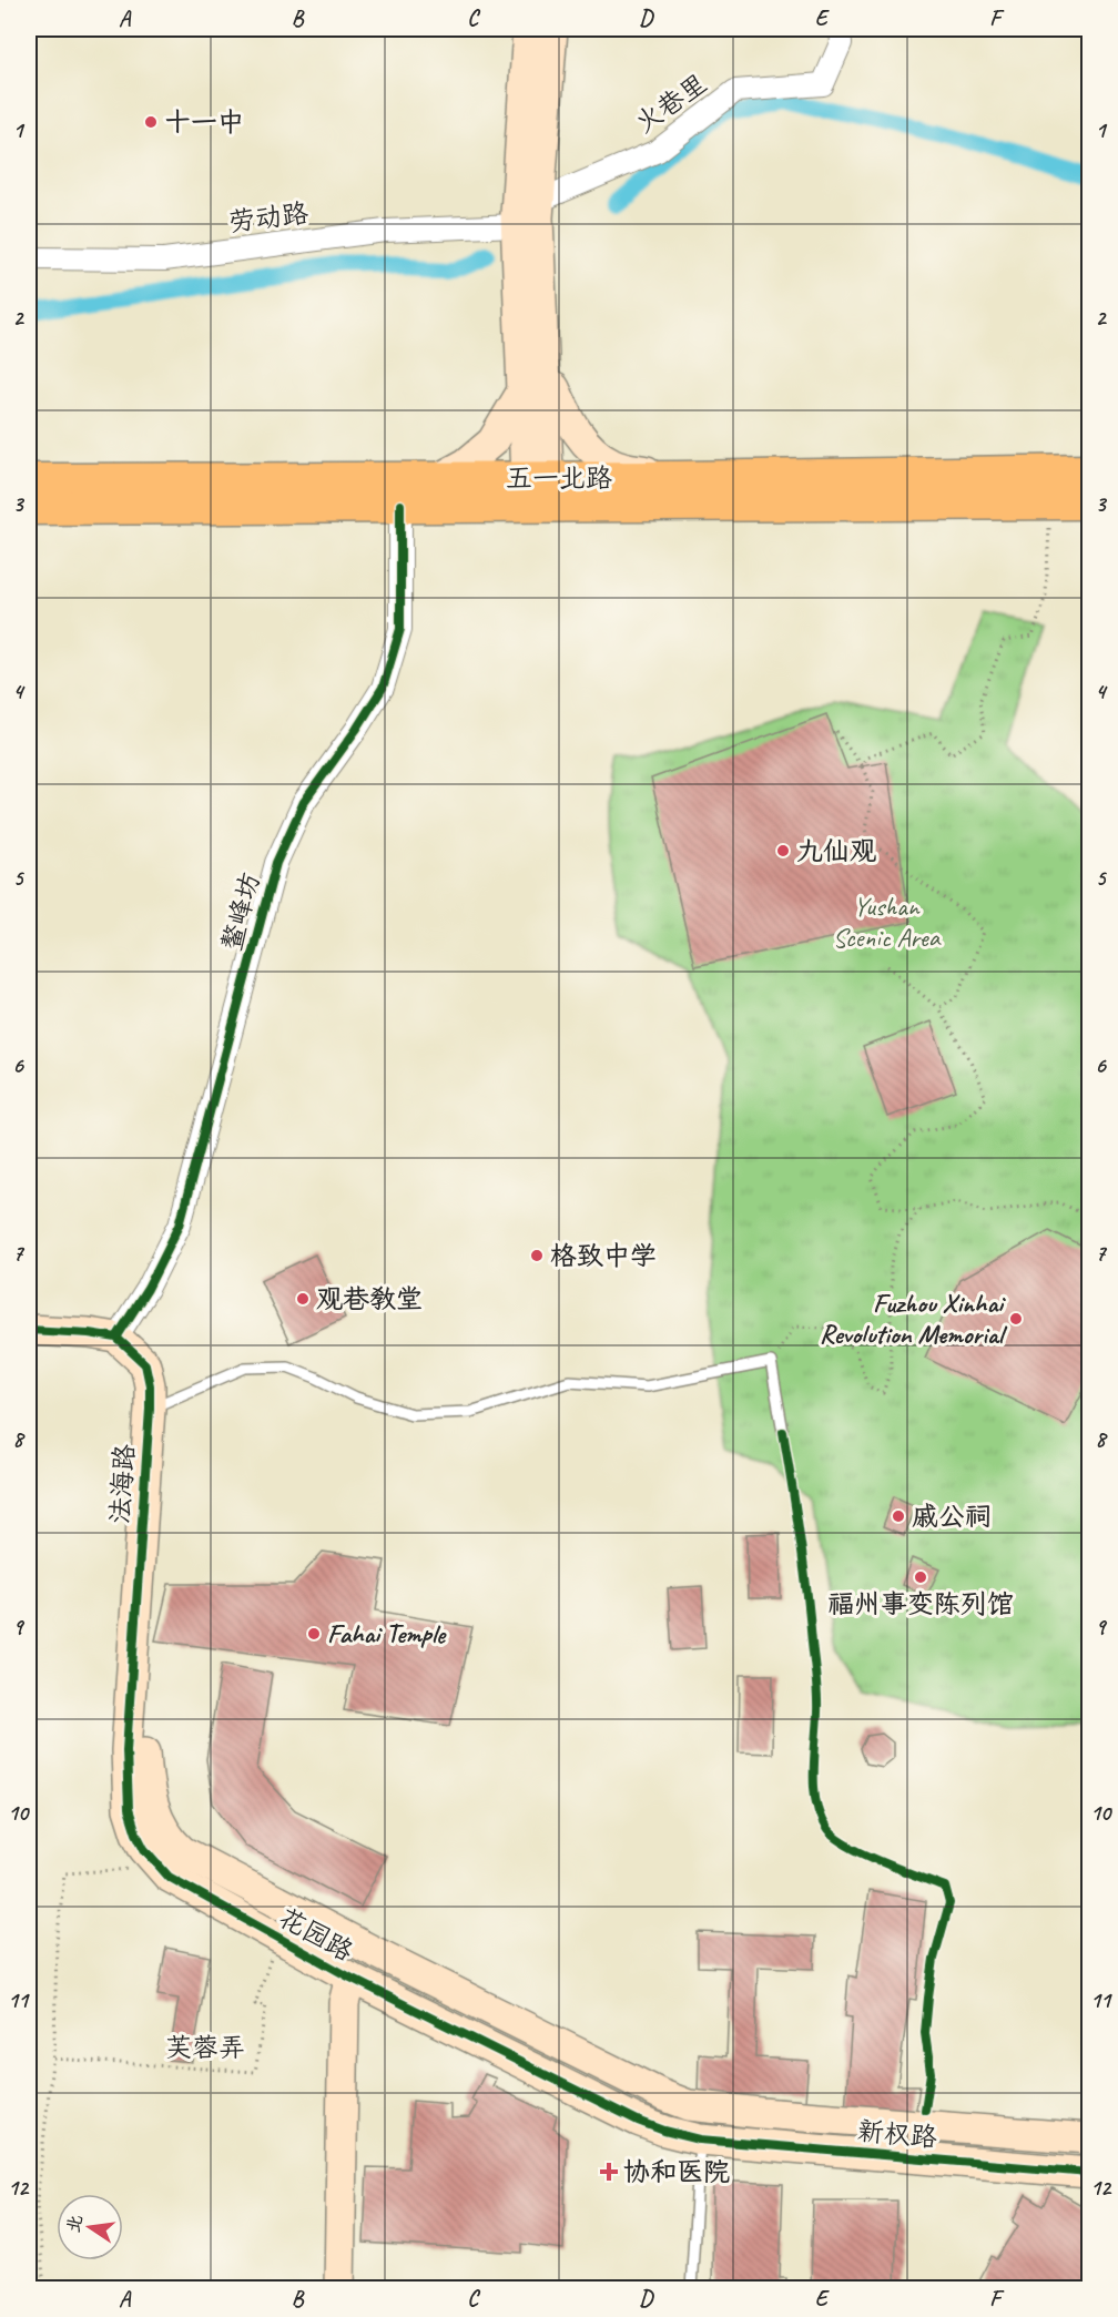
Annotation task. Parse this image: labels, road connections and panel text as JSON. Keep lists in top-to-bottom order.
{
  "streets": {
    "main road": ["五一北路"],
    "street": [
      "火巷里",
      "劳动路",
      "鳌峰坊",
      "法海路",
      "花园路",
      "新权路"
    ],
    "path": ["芙蓉弄"]
  },
  "crossings": [
    ["五一北路", "鳌峰坊"],
    ["鳌峰坊", "法海路"],
    ["法海路", "花园路"],
    ["花园路", "芙蓉弄"],
    ["花园路", "新权路"]
  ],
  "parks": ["Yushan Scenic Area"],
  "places": {
    "other": [
      "十一中",
      "九仙观",
      "格致中学",
      "观巷教堂",
      "Fuzhou Xinhai Revolution Memorial",
      "戚公祠",
      "福州事变陈列馆",
      "Fahai Temple"
    ],
    "health": ["协和医院"]
  },
  "north": "left",
  "grid": {
    "columns": [
      "A",
      "B",
      "C",
      "D",
      "E",
      "F"
    ],
    "rows": [
      "1",
      "2",
      "3",
      "4",
      "5",
      "6",
      "7",
      "8",
      "9",
      "10",
      "11",
      "12"
    ]
  }
}
